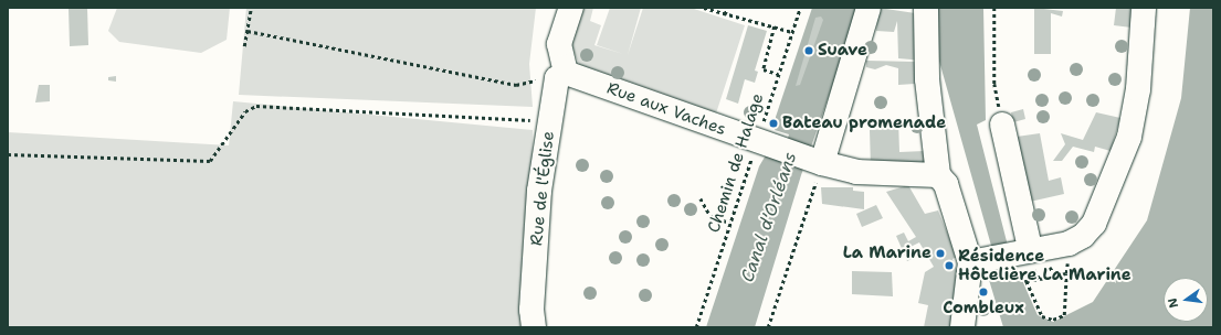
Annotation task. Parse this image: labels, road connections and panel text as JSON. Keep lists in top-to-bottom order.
{
  "streets": {
    "street": ["Rue aux Vaches", "Rue de l'Église"],
    "path": ["Chemin de Halage"]
  },
  "crossings": [
    ["Rue aux Vaches", "Chemin de Halage"],
    ["Rue aux Vaches", "Rue de l'Église"]
  ],
  "water": ["Canal d'Orléans"],
  "places": [
    "Suave",
    "Bateau promenade",
    "La Marine",
    "Résidence Hôtelière La Marine",
    "Combleux"
  ],
  "north": "left"
}
